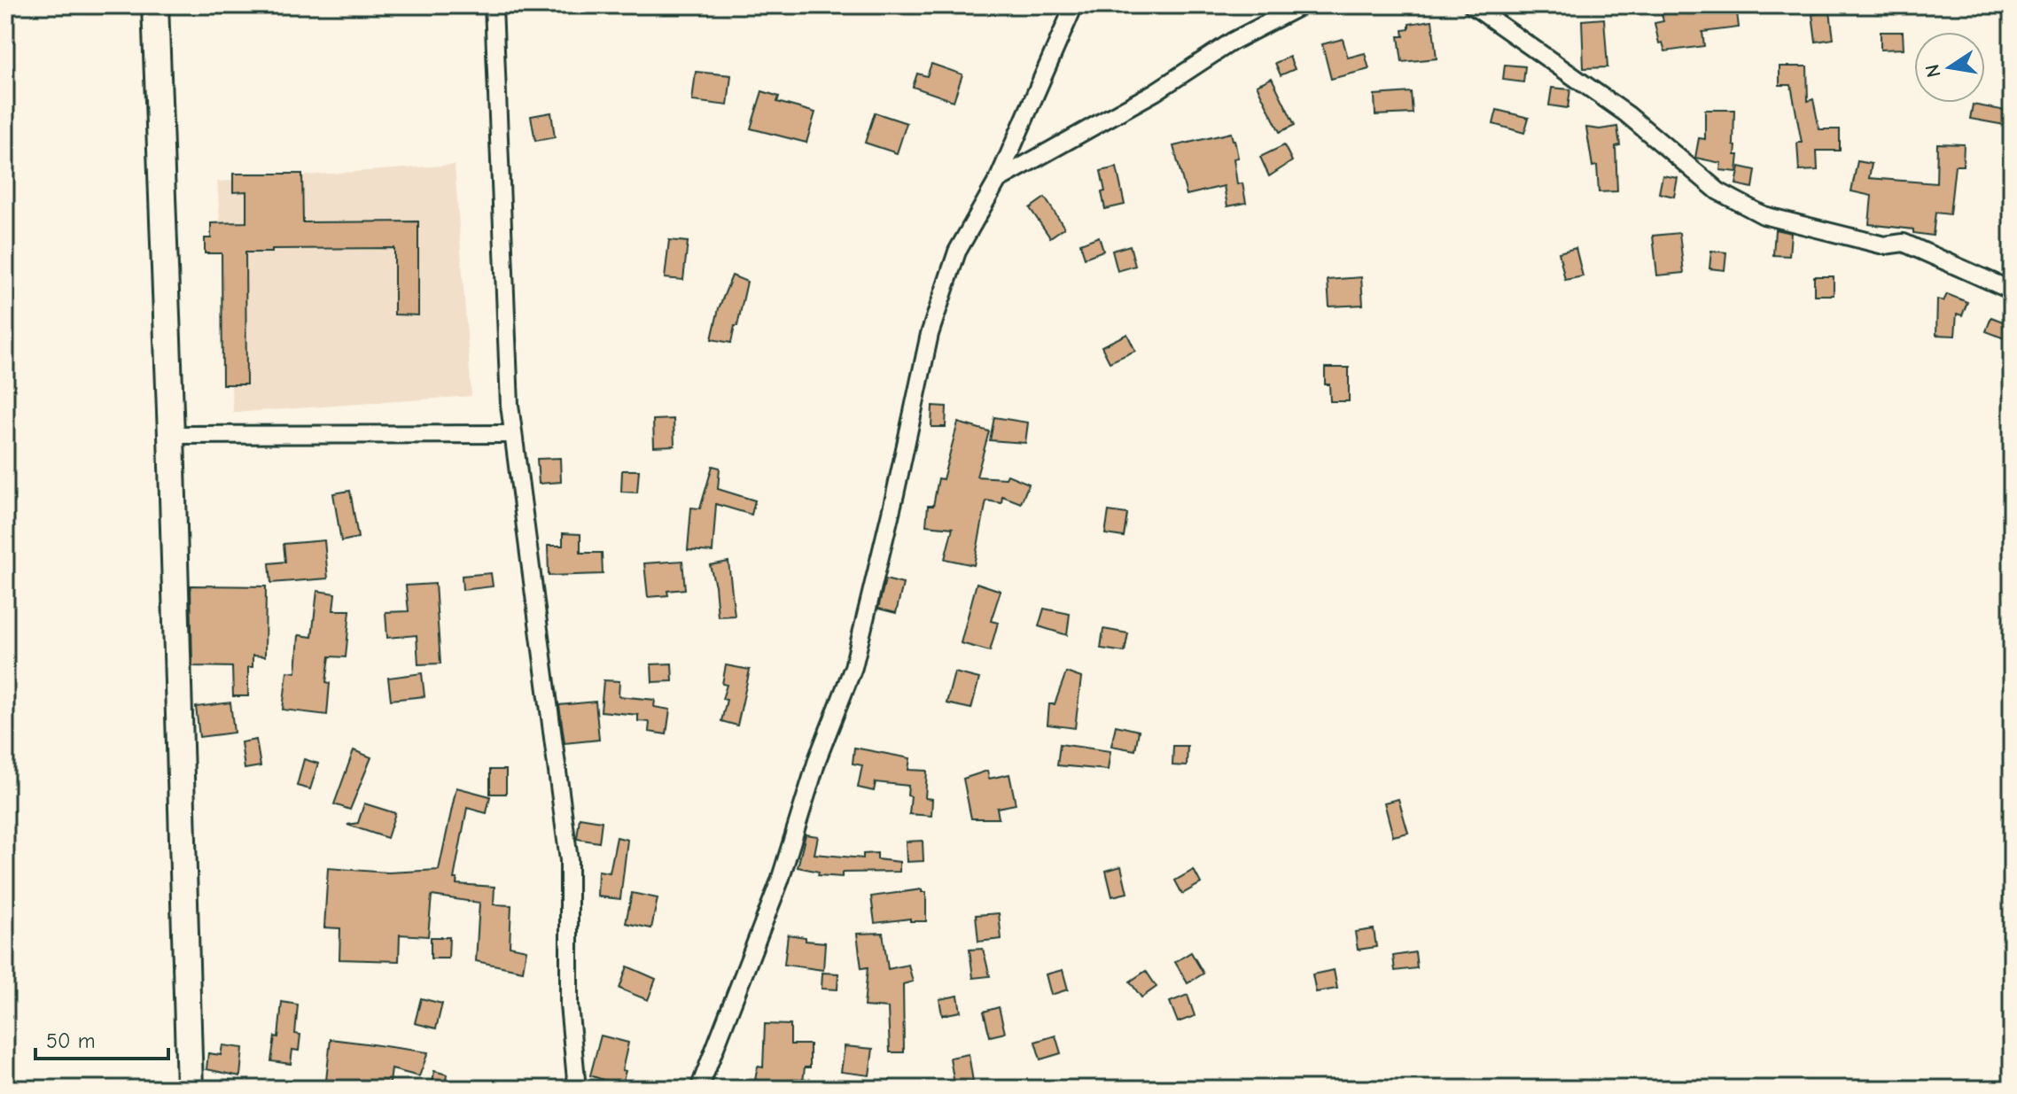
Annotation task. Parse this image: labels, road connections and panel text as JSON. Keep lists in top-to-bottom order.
{
  "scale_bar": "50 m",
  "north": "left"
}
